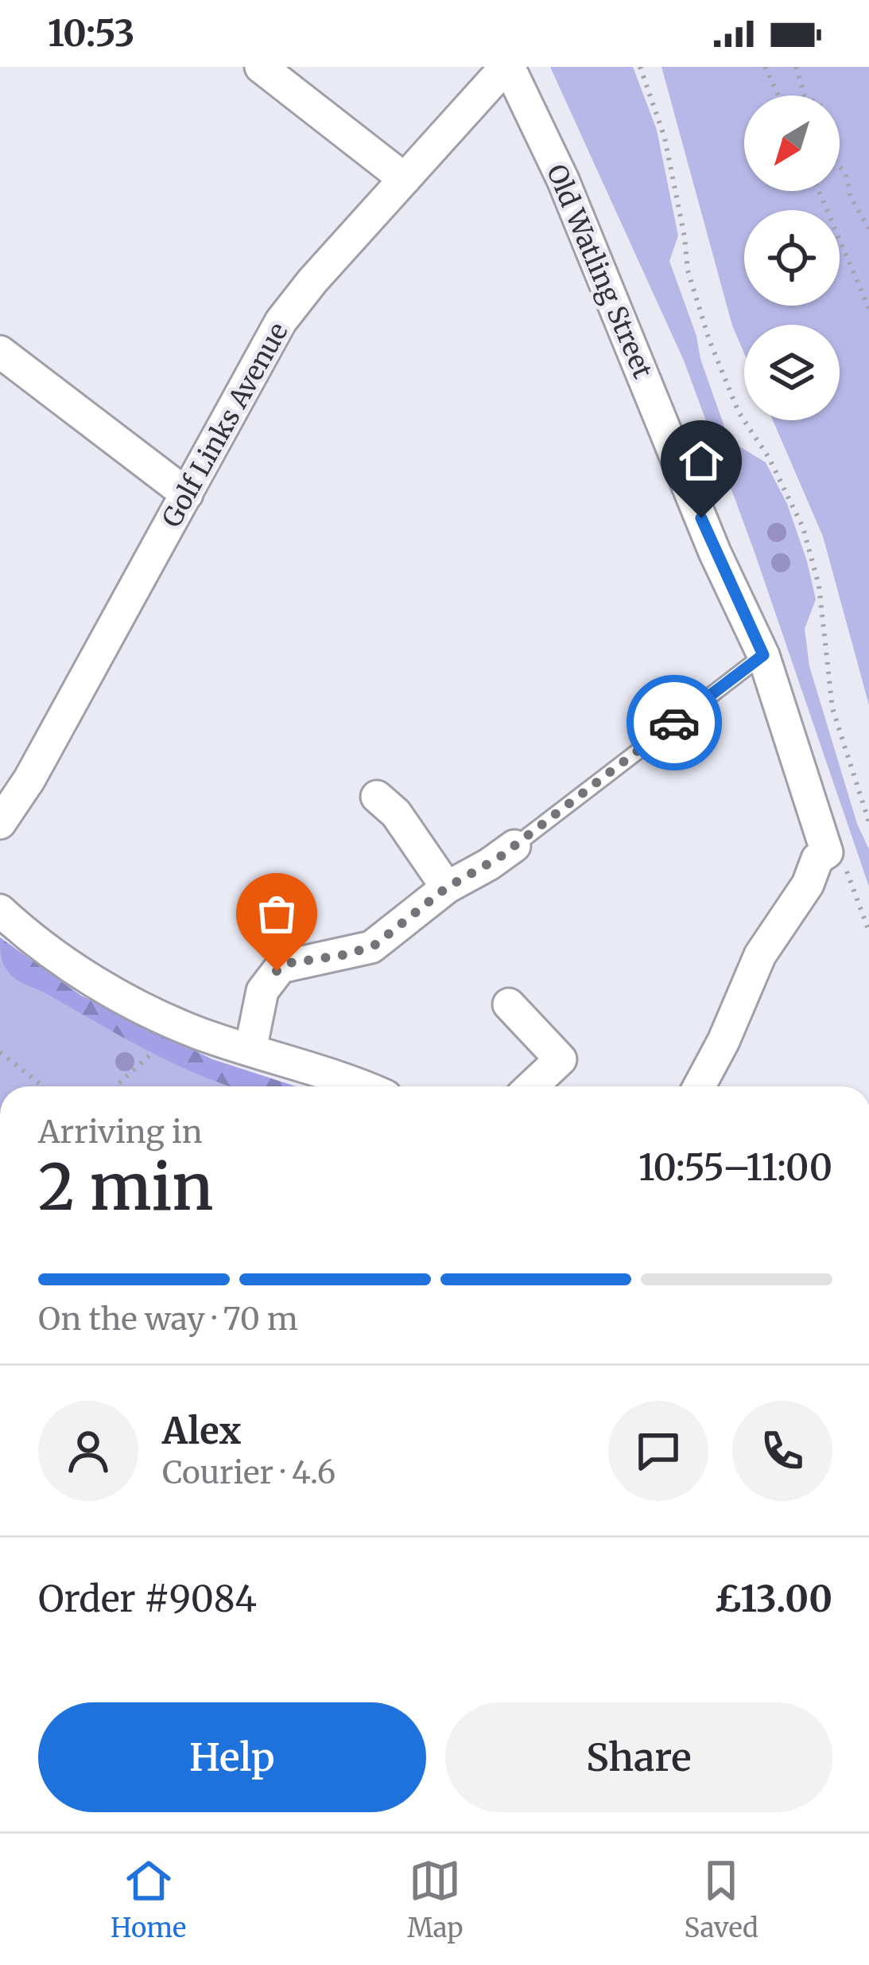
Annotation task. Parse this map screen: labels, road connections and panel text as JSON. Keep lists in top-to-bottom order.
{
  "streets": {
    "street": ["Old Watling Street", "Golf Links Avenue"]
  },
  "crossings": [
    ["Old Watling Street", "Golf Links Avenue"]
  ],
  "north": "bottom left",
  "page": {
    "status": "10:53",
    "heading": ["2 min", "Arriving in", "10:55–11:00"],
    "panel": [
      "Alex",
      "Courier · 4.6",
      "Order #9084",
      "£13.00"
    ],
    "bar": "On the way · 70 m",
    "buttons": ["Help", "Share"],
    "tabs": ["Home", "Map", "Saved"]
  }
}
